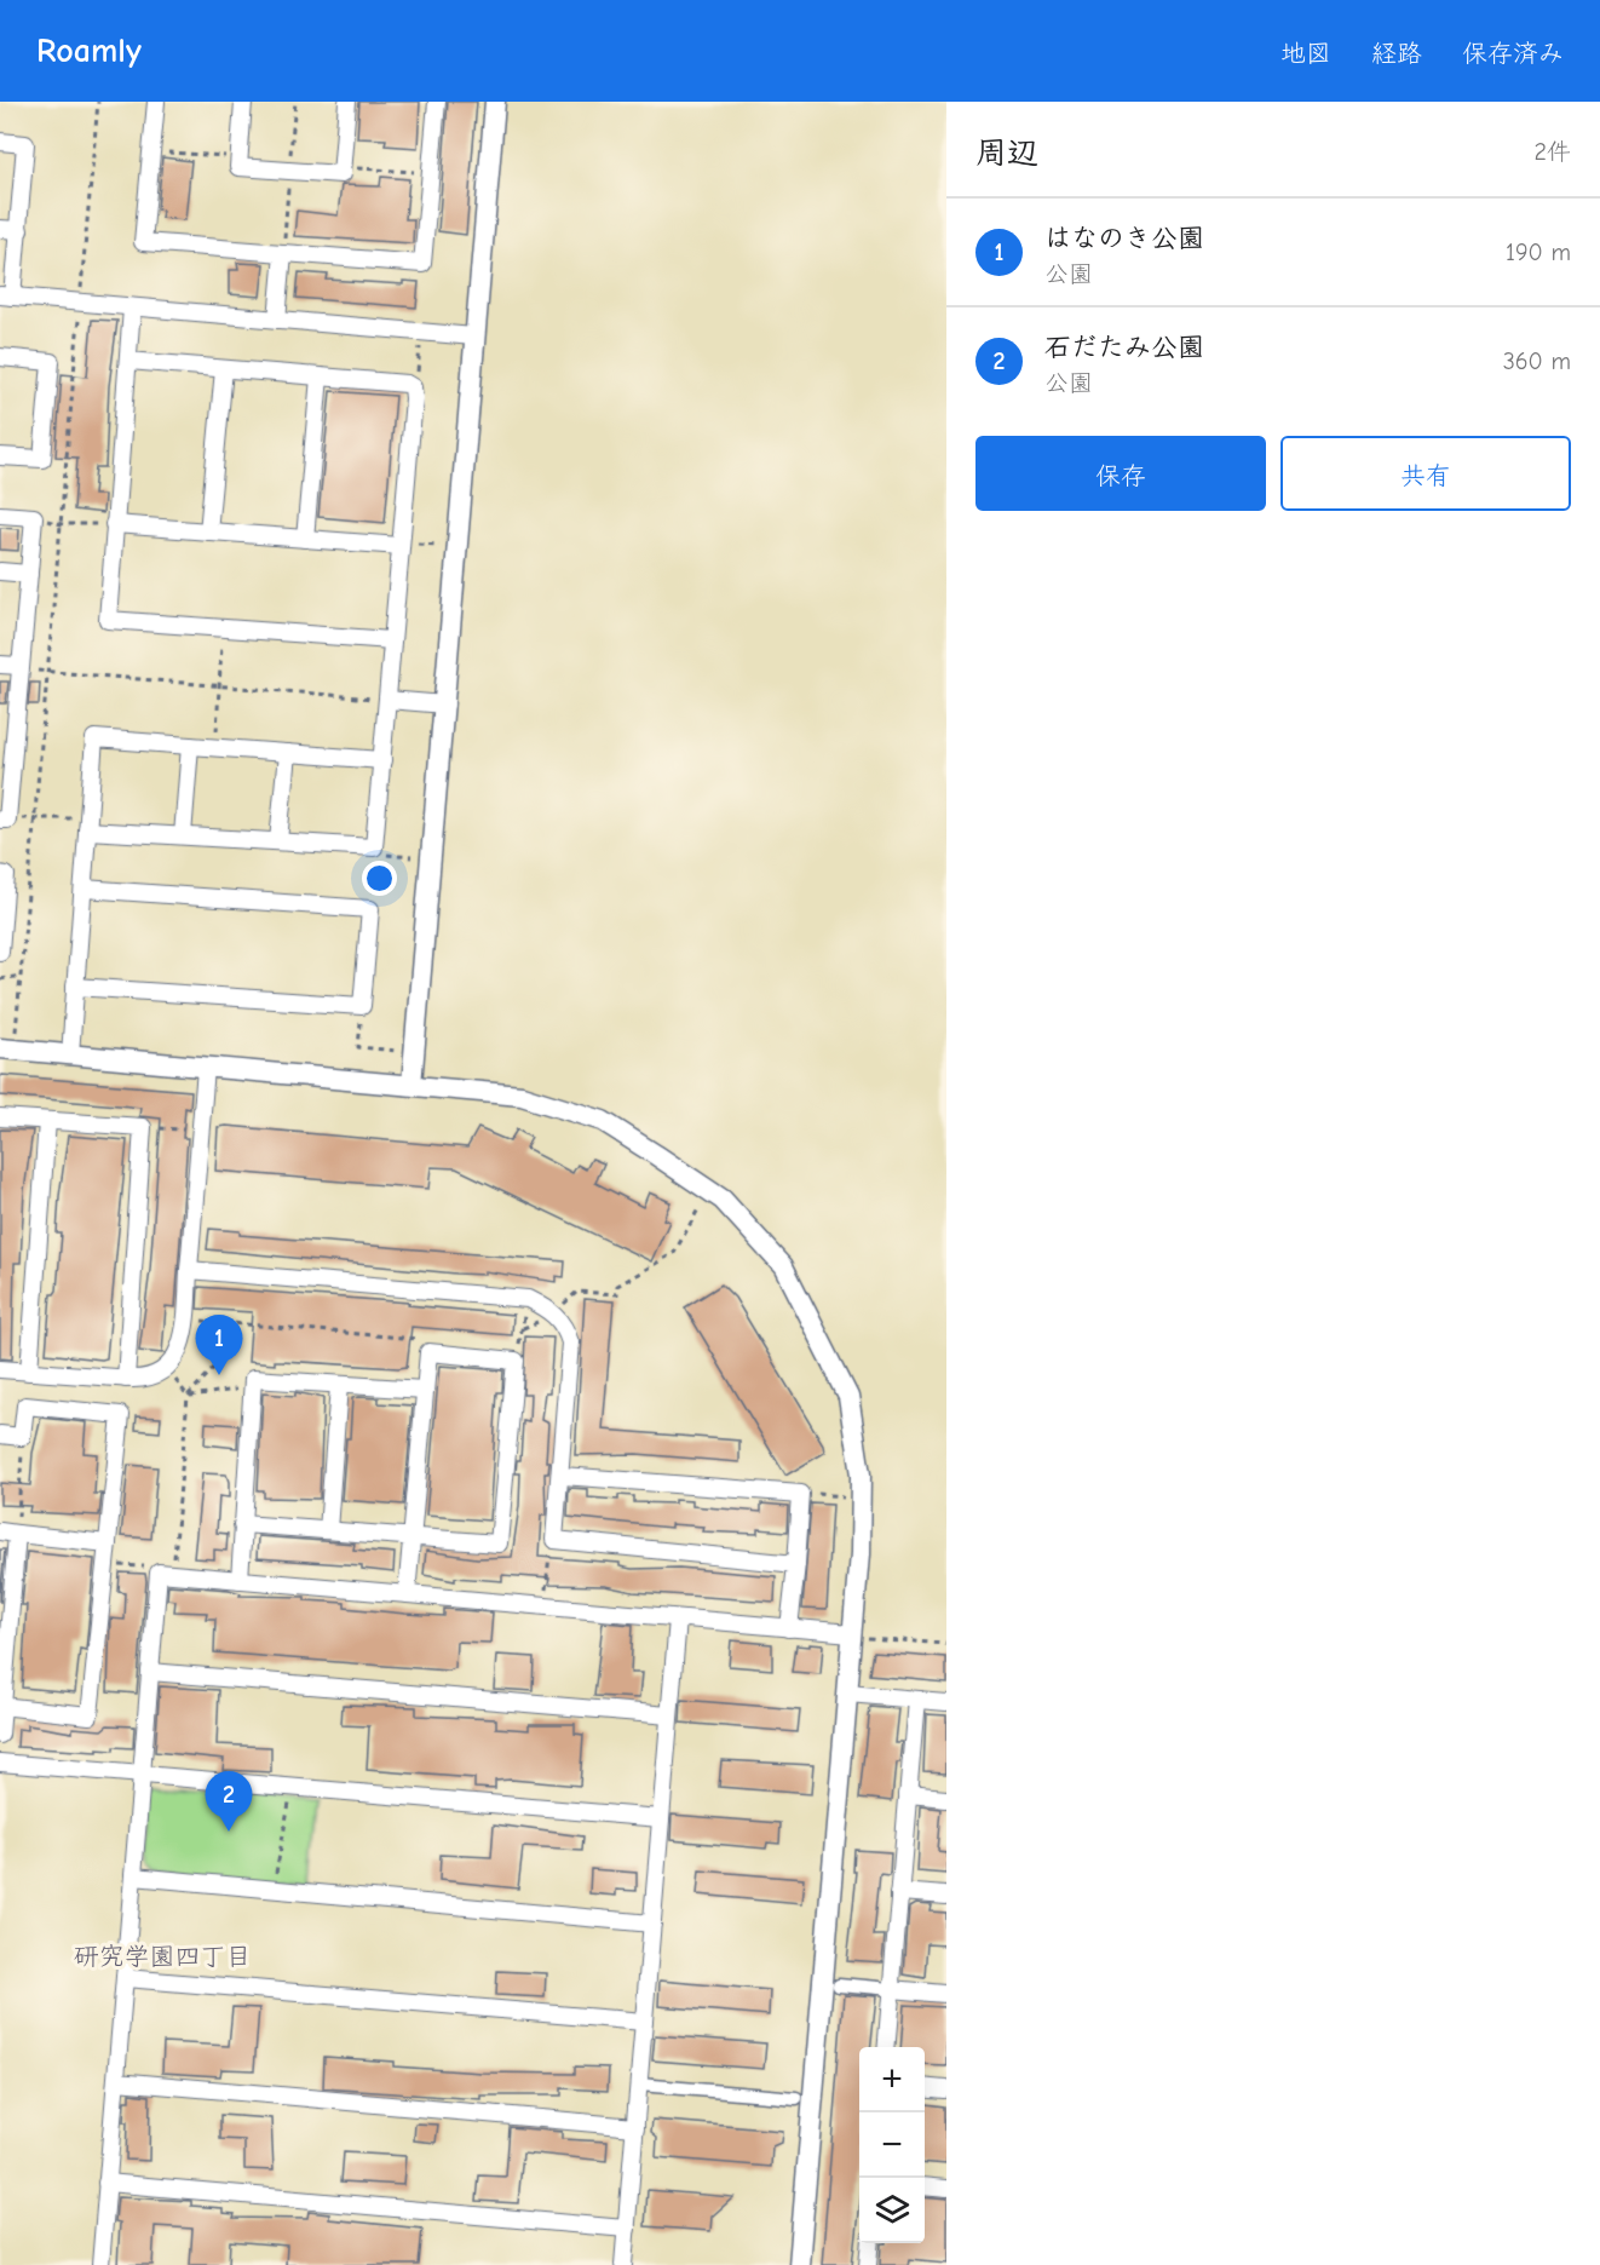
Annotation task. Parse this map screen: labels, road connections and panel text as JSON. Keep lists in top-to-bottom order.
{
  "districts": ["研究学園四丁目"],
  "page": {
    "header": "Roamly",
    "nav": ["地図", "経路", "保存済み"],
    "heading": ["周辺", "2件"],
    "list": [
      {
        "mark": "1",
        "name": "はなのき公園",
        "note": "公園",
        "value": "190 m"
      },
      {
        "mark": "2",
        "name": "石だたみ公園",
        "note": "公園",
        "value": "360 m"
      }
    ],
    "buttons": ["保存", "共有"],
    "pins": ["1", "2"],
    "map_buttons": ["+", "−"]
  }
}
